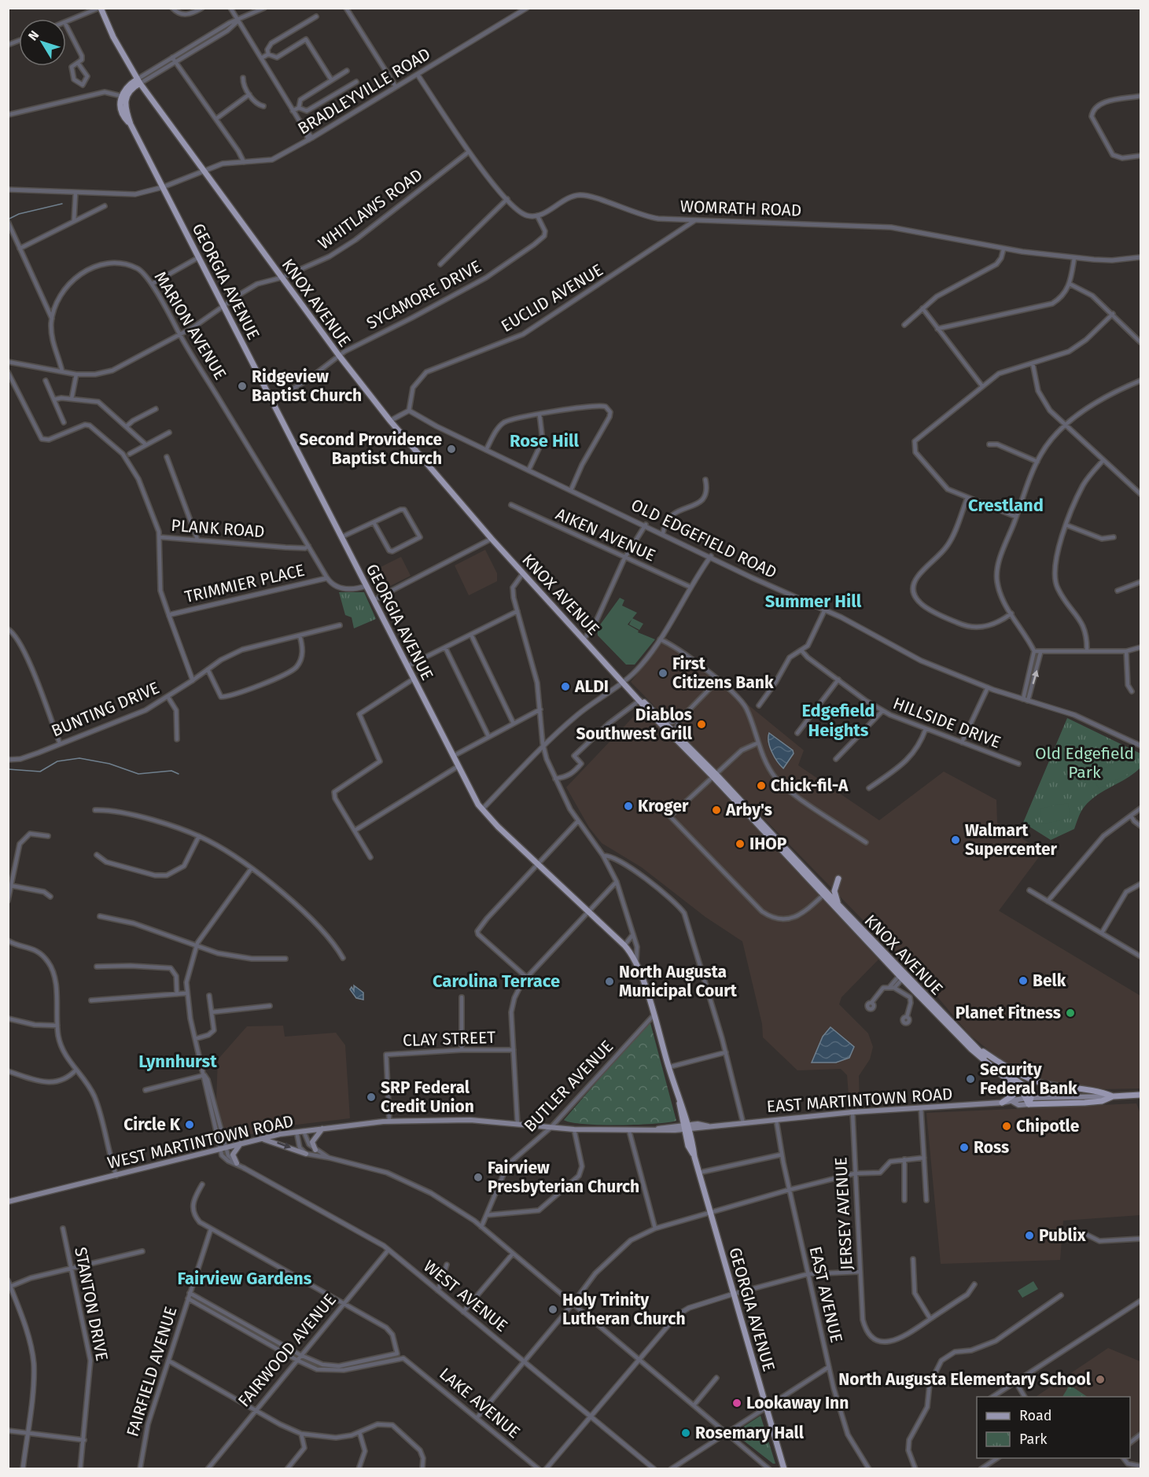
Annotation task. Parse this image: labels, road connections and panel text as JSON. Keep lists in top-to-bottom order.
{
  "streets": {
    "main road": [
      "GEORGIA AVENUE",
      "KNOX AVENUE",
      "EAST MARTINTOWN ROAD",
      "WEST MARTINTOWN ROAD"
    ],
    "street": [
      "BRADLEYVILLE ROAD",
      "WOMRATH ROAD",
      "WHITLAWS ROAD",
      "SYCAMORE DRIVE",
      "EUCLID AVENUE",
      "MARION AVENUE",
      "PLANK ROAD",
      "AIKEN AVENUE",
      "OLD EDGEFIELD ROAD",
      "TRIMMIER PLACE",
      "BUNTING DRIVE",
      "HILLSIDE DRIVE",
      "CLAY STREET",
      "BUTLER AVENUE",
      "JERSEY AVENUE",
      "EAST AVENUE",
      "WEST AVENUE",
      "STANTON DRIVE",
      "FAIRWOOD AVENUE",
      "FAIRFIELD AVENUE",
      "LAKE AVENUE"
    ]
  },
  "crossings": [
    ["BRADLEYVILLE ROAD", "GEORGIA AVENUE"],
    ["BRADLEYVILLE ROAD", "KNOX AVENUE"],
    ["WOMRATH ROAD", "SYCAMORE DRIVE"],
    ["WOMRATH ROAD", "EUCLID AVENUE"],
    ["WHITLAWS ROAD", "GEORGIA AVENUE"],
    ["WHITLAWS ROAD", "KNOX AVENUE"],
    ["WHITLAWS ROAD", "MARION AVENUE"],
    ["GEORGIA AVENUE", "SYCAMORE DRIVE"],
    ["GEORGIA AVENUE", "KNOX AVENUE"],
    ["GEORGIA AVENUE", "BUTLER AVENUE"],
    ["GEORGIA AVENUE", "EAST MARTINTOWN ROAD"],
    ["GEORGIA AVENUE", "WEST MARTINTOWN ROAD"],
    ["SYCAMORE DRIVE", "KNOX AVENUE"],
    ["EUCLID AVENUE", "OLD EDGEFIELD ROAD"],
    ["KNOX AVENUE", "EAST MARTINTOWN ROAD"],
    ["MARION AVENUE", "PLANK ROAD"],
    ["MARION AVENUE", "TRIMMIER PLACE"],
    ["CLAY STREET", "WEST MARTINTOWN ROAD"],
    ["BUTLER AVENUE", "WEST MARTINTOWN ROAD"],
    ["EAST MARTINTOWN ROAD", "WEST MARTINTOWN ROAD"],
    ["EAST MARTINTOWN ROAD", "JERSEY AVENUE"],
    ["EAST MARTINTOWN ROAD", "EAST AVENUE"],
    ["WEST MARTINTOWN ROAD", "WEST AVENUE"],
    ["WEST AVENUE", "FAIRWOOD AVENUE"]
  ],
  "districts": [
    "Rose Hill",
    "Crestland",
    "Summer Hill",
    "Edgefield Heights",
    "Carolina Terrace",
    "Lynnhurst",
    "Fairview Gardens"
  ],
  "parks": ["Old Edgefield Park"],
  "places": [
    "Ridgeview Baptist Church",
    "Second Providence Baptist Church",
    "First Citizens Bank",
    "ALDI",
    "Diablos Southwest Grill",
    "Chick-fil-A",
    "Kroger",
    "Arby's",
    "Walmart Supercenter",
    "IHOP",
    "Belk",
    "North Augusta Municipal Court",
    "Planet Fitness",
    "Security Federal Bank",
    "SRP Federal Credit Union",
    "Circle K",
    "Chipotle",
    "Ross",
    "Fairview Presbyterian Church",
    "Publix",
    "Holy Trinity Lutheran Church",
    "North Augusta Elementary School",
    "Lookaway Inn",
    "Rosemary Hall"
  ],
  "legend": ["Road", "Park"],
  "north": "top left"
}
